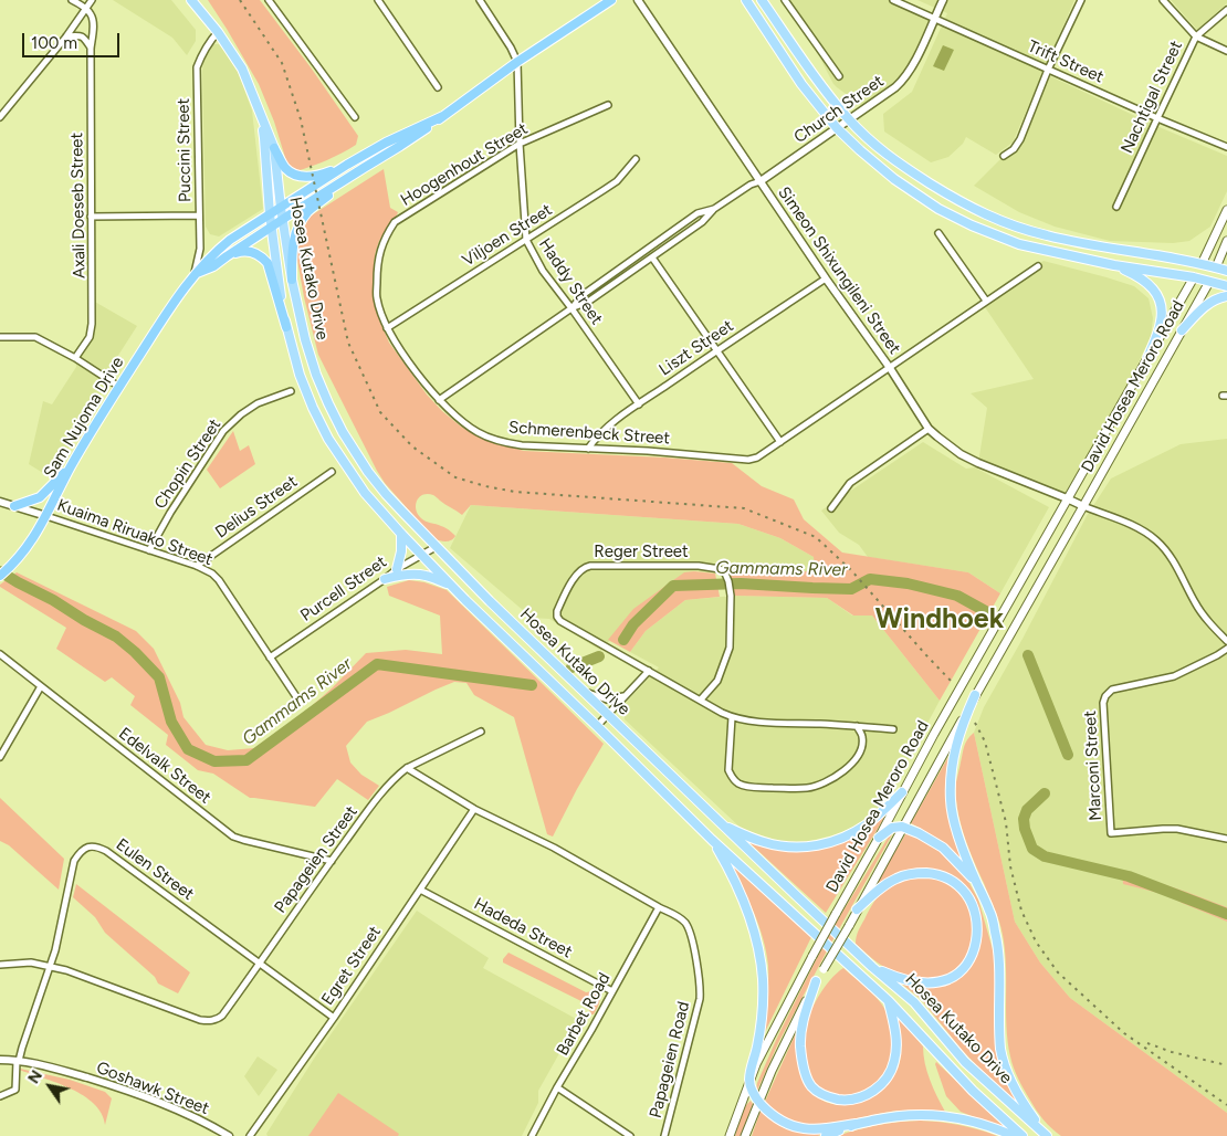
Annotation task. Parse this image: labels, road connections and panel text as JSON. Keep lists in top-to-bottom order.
{
  "streets": {
    "highway": ["Sam Nujoma Drive"],
    "main road": ["Hosea Kutako Drive", "David Hosea Meroro Road"],
    "street": [
      "Trift Street",
      "Nachtigal Street",
      "Church Street",
      "Puccini Street",
      "Hoogenhout Street",
      "Axali Doeseb Street",
      "Viljoen Street",
      "Simeon Shixungileni Street",
      "Haddy Street",
      "Liszt Street",
      "Schmerenbeck Street",
      "Chopin Street",
      "Delius Street",
      "Kuaima Riruako Street",
      "Reger Street",
      "Purcell Street",
      "Edelvalk Street",
      "Marconi Street",
      "Papageien Street",
      "Eulen Street",
      "Hadeda Street",
      "Egret Street",
      "Barbet Road",
      "Papageien Road",
      "Goshawk Street"
    ]
  },
  "crossings": [
    ["Trift Street", "Nachtigal Street"],
    ["Trift Street", "Church Street"],
    ["Church Street", "Simeon Shixungileni Street"],
    ["Church Street", "Haddy Street"],
    ["Church Street", "Schmerenbeck Street"],
    ["Puccini Street", "Hosea Kutako Drive"],
    ["Puccini Street", "Sam Nujoma Drive"],
    ["Hoogenhout Street", "Haddy Street"],
    ["Hoogenhout Street", "Schmerenbeck Street"],
    ["Viljoen Street", "Haddy Street"],
    ["Viljoen Street", "Schmerenbeck Street"],
    ["Hosea Kutako Drive", "Sam Nujoma Drive"],
    ["Hosea Kutako Drive", "Purcell Street"],
    ["Simeon Shixungileni Street", "Liszt Street"],
    ["Simeon Shixungileni Street", "David Hosea Meroro Road"],
    ["Simeon Shixungileni Street", "Schmerenbeck Street"],
    ["Haddy Street", "Liszt Street"],
    ["Haddy Street", "Sam Nujoma Drive"],
    ["Liszt Street", "Schmerenbeck Street"],
    ["Sam Nujoma Drive", "Kuaima Riruako Street"],
    ["Chopin Street", "Kuaima Riruako Street"],
    ["Delius Street", "Kuaima Riruako Street"],
    ["Kuaima Riruako Street", "Purcell Street"],
    ["Edelvalk Street", "Papageien Street"],
    ["Papageien Street", "Eulen Street"],
    ["Eulen Street", "Egret Street"],
    ["Eulen Street", "Goshawk Street"],
    ["Hadeda Street", "Egret Street"],
    ["Hadeda Street", "Barbet Road"],
    ["Barbet Road", "Papageien Road"]
  ],
  "districts": ["Windhoek"],
  "water": ["Gammams River"],
  "scale_bar": "100 m",
  "north": "top left"
}
